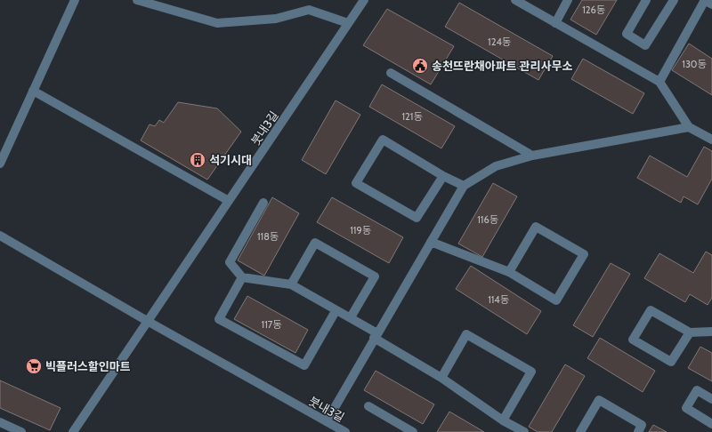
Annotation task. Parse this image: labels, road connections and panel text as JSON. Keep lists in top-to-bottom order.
{
  "streets": {
    "street": ["붓내3길"]
  },
  "places": {
    "public building": ["송천뜨란채아파트 관리사무소"],
    "building": ["석기시대"],
    "supermarket": ["빅플러스할인마트"]
  },
  "house_numbers": [
    "126동",
    "124동",
    "130동",
    "121동",
    "116동",
    "119동",
    "118동",
    "114동",
    "117동"
  ]
}
